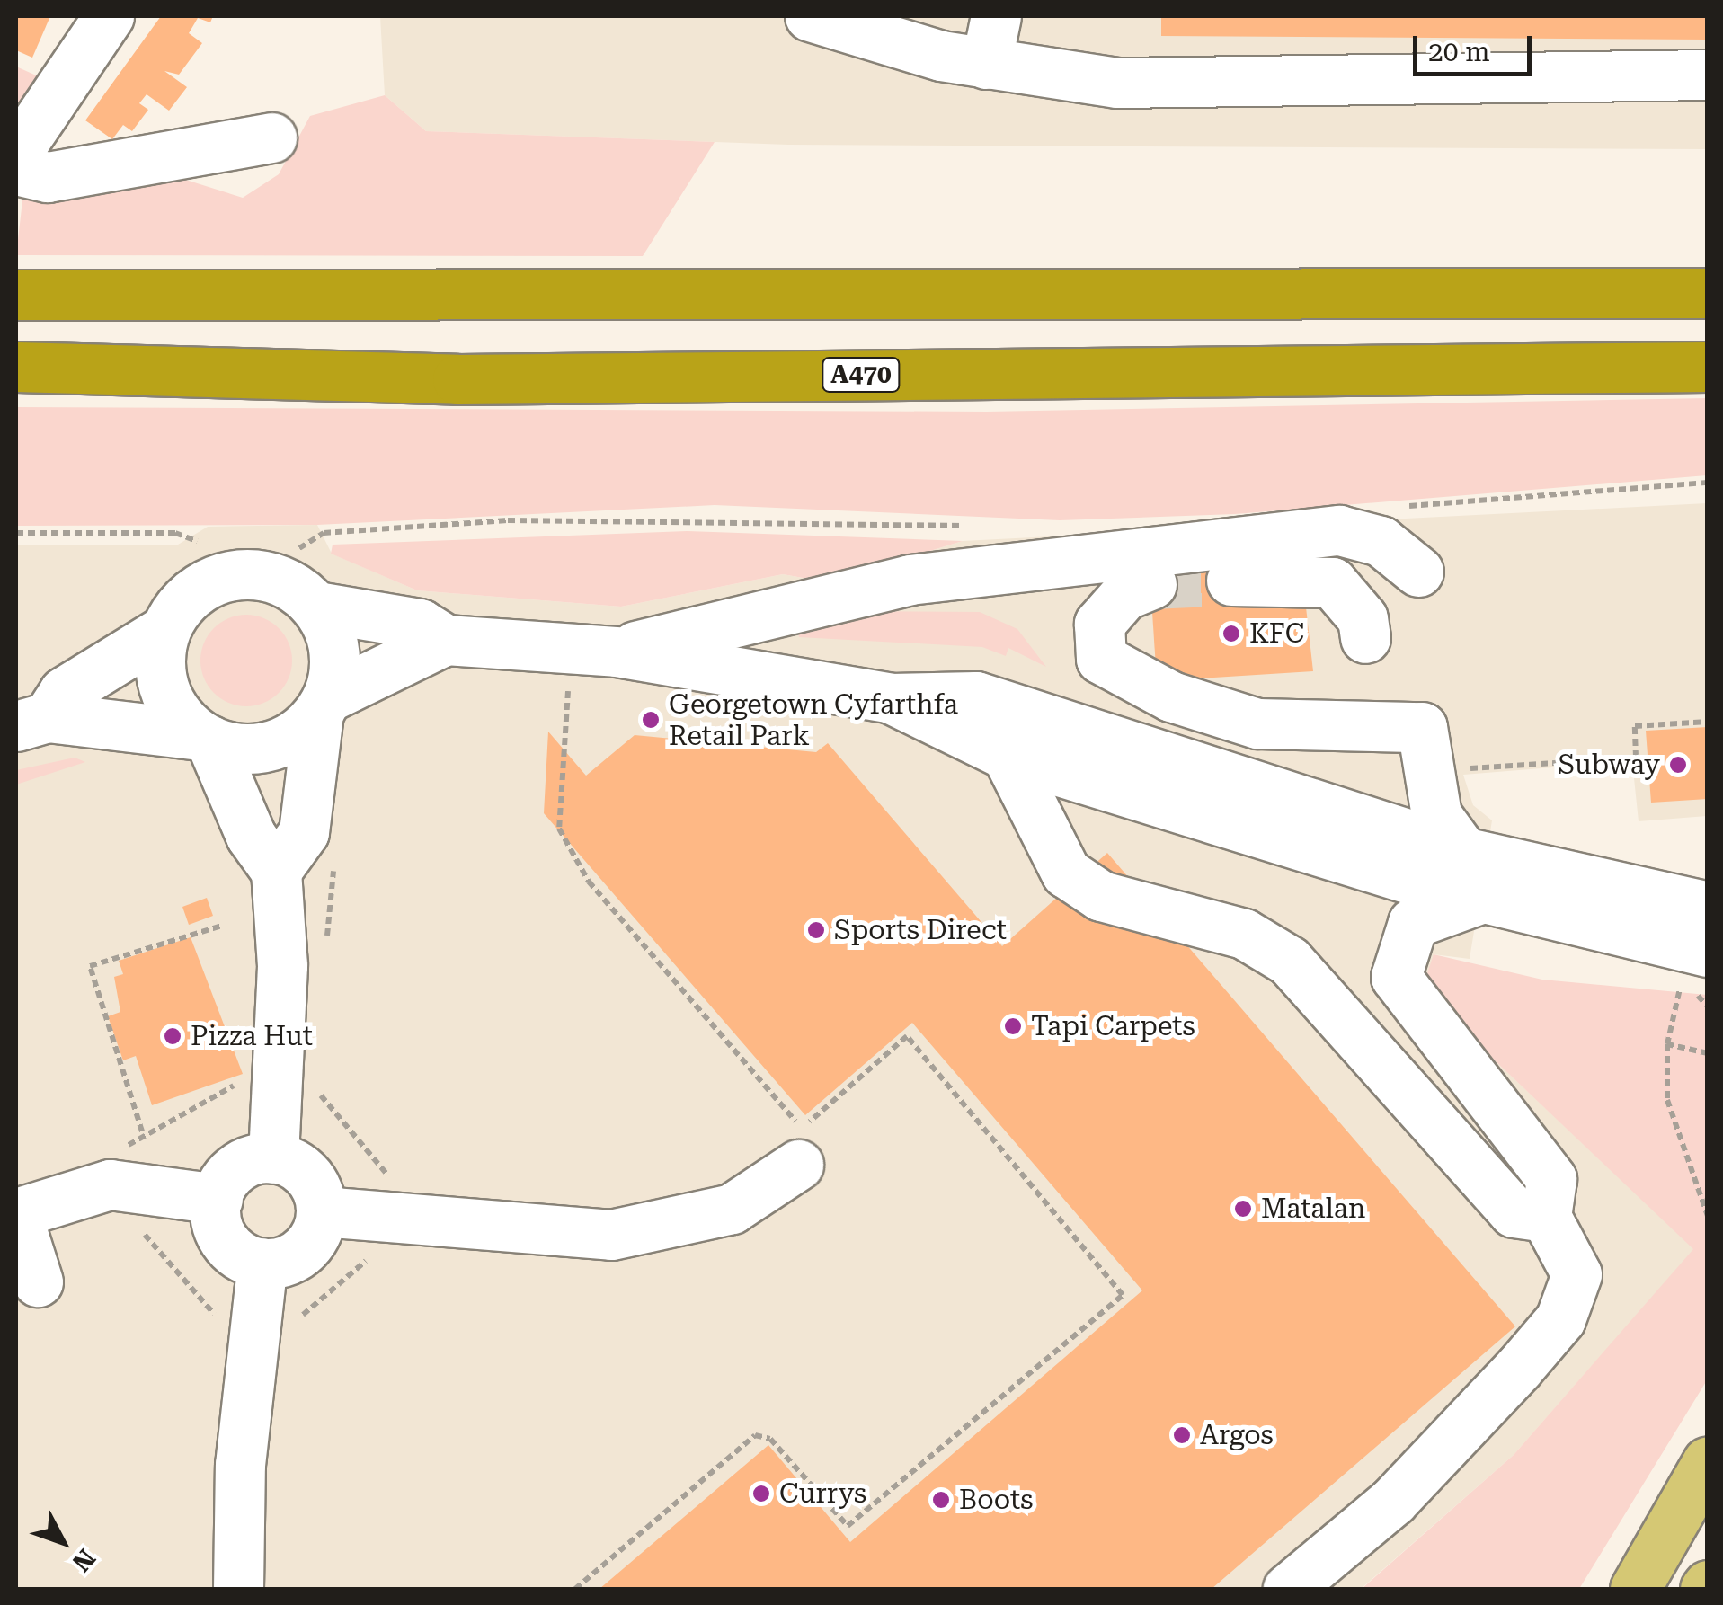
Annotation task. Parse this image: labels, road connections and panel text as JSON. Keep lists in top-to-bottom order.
{
  "streets": {
    "highway": ["A470"]
  },
  "places": [
    "KFC",
    "Georgetown Cyfarthfa Retail Park",
    "Subway",
    "Sports Direct",
    "Tapi Carpets",
    "Pizza Hut",
    "Matalan",
    "Argos",
    "Currys",
    "Boots"
  ],
  "scale_bar": "20 m",
  "north": "bottom right"
}
